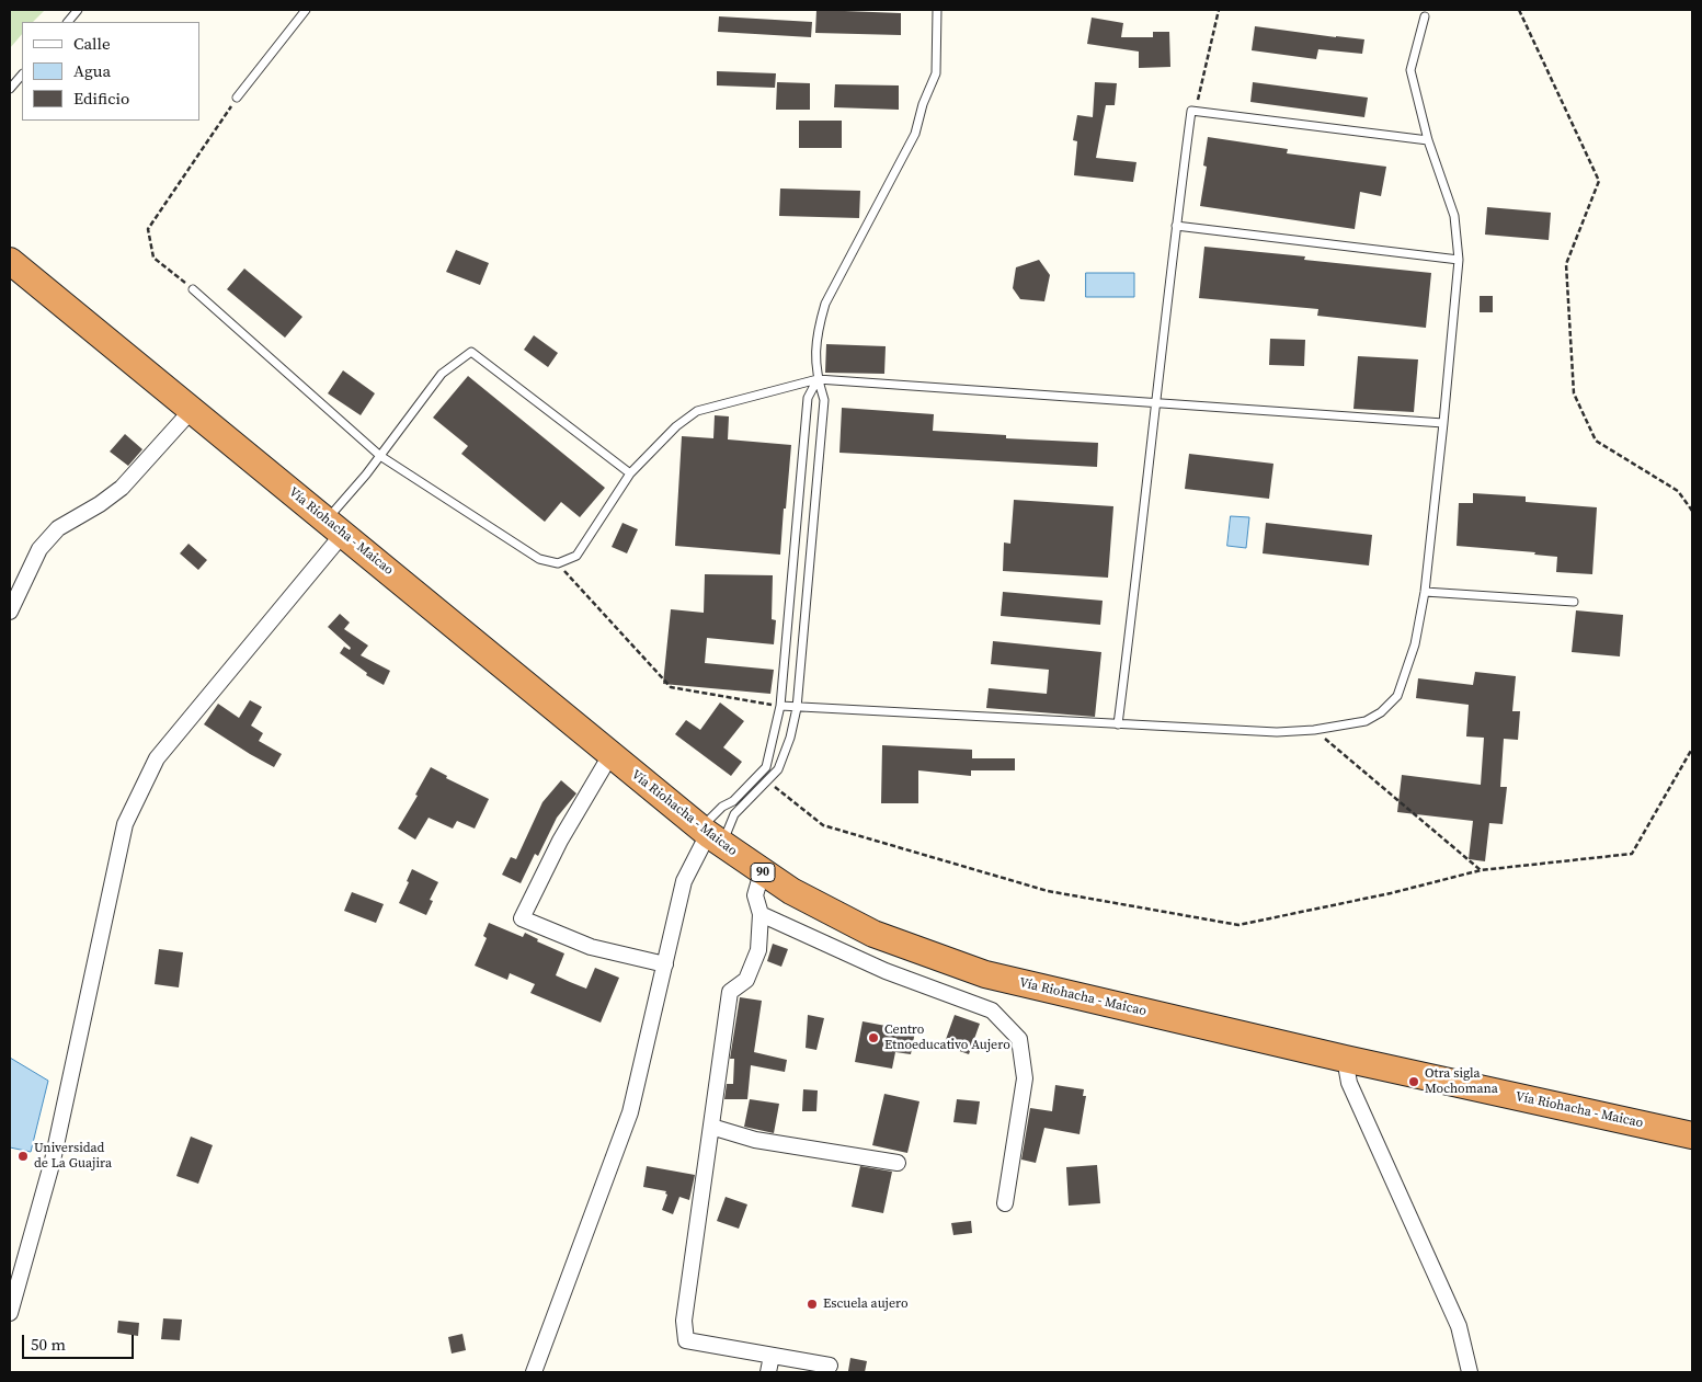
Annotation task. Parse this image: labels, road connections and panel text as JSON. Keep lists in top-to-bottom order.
{
  "streets": {
    "highway": ["Vía Riohacha - Maicao", "90"]
  },
  "places": [
    "Centro Etnoeducativo Aujero",
    "Otra sigla Mochomana",
    "Universidad de La Guajira",
    "Escuela aujero"
  ],
  "legend": ["Calle", "Agua", "Edificio"],
  "scale_bar": "50 m"
}
